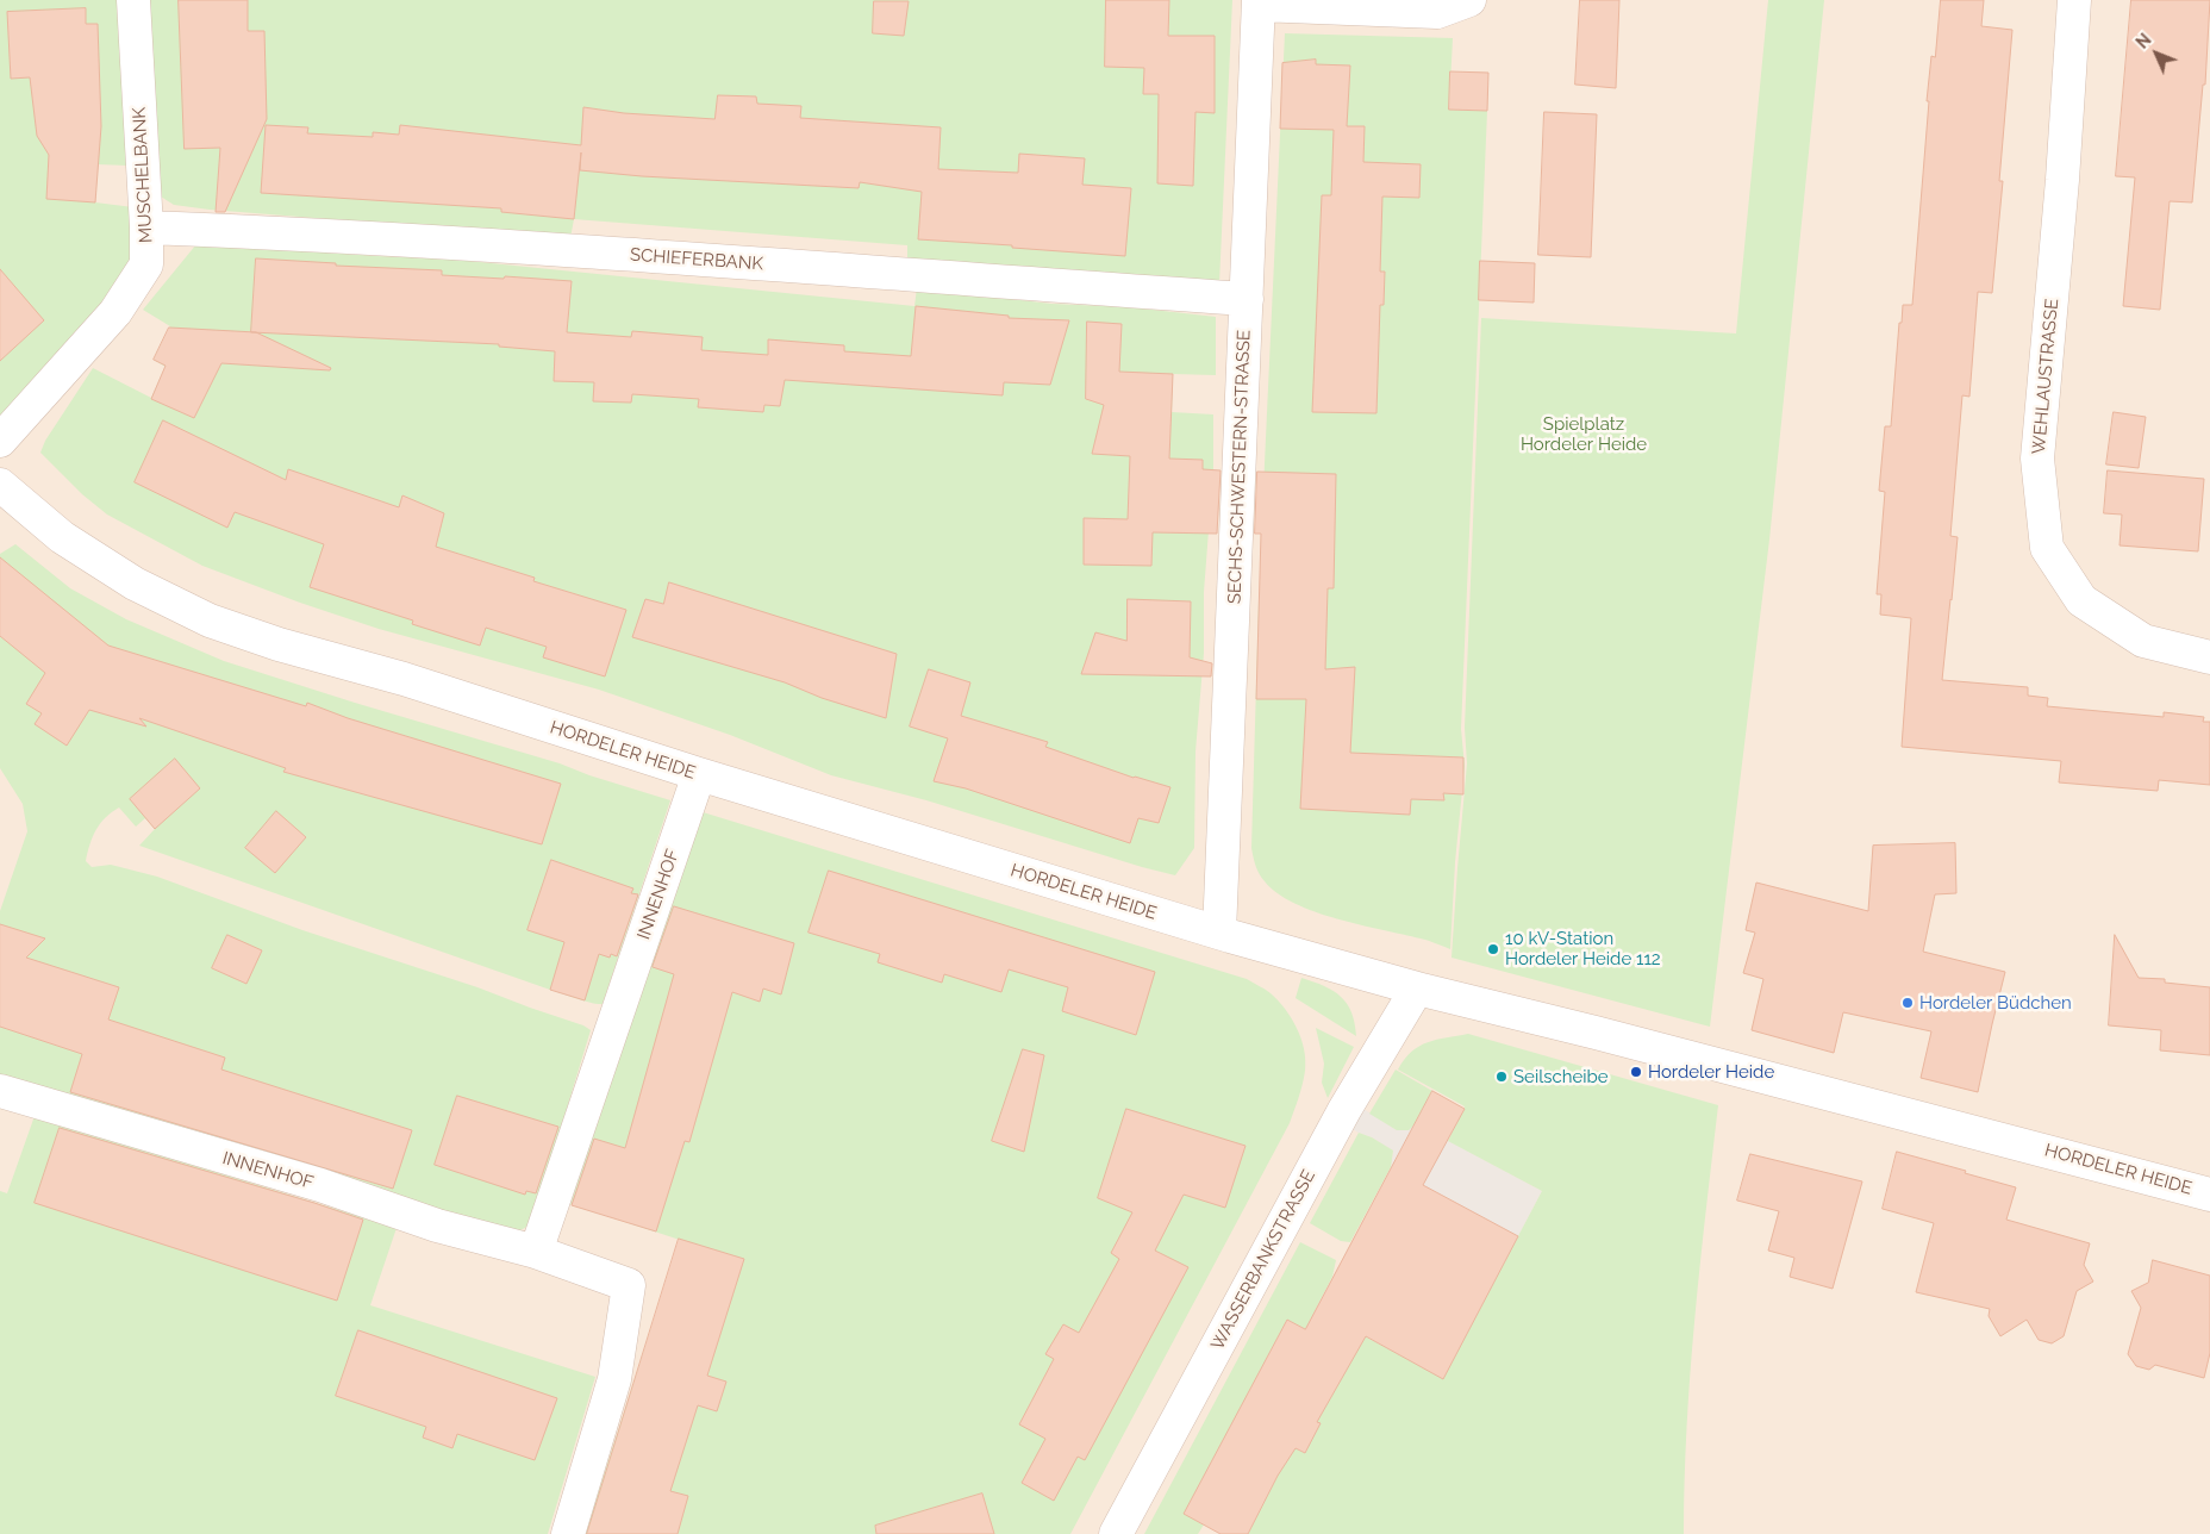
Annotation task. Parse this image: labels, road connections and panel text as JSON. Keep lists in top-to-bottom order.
{
  "streets": {
    "street": [
      "MUSCHELBANK",
      "SCHIEFERBANK",
      "WEHLAUSTRASSE",
      "SECHS-SCHWESTERN-STRASSE",
      "HORDELER HEIDE",
      "INNENHOF",
      "WASSERBANKSTRASSE"
    ]
  },
  "crossings": [
    ["MUSCHELBANK", "SCHIEFERBANK"],
    ["SCHIEFERBANK", "SECHS-SCHWESTERN-STRASSE"],
    ["SECHS-SCHWESTERN-STRASSE", "HORDELER HEIDE"],
    ["HORDELER HEIDE", "INNENHOF"],
    ["HORDELER HEIDE", "WASSERBANKSTRASSE"]
  ],
  "parks": ["Spielplatz Hordeler Heide"],
  "places": [
    "10 kV-Station Hordeler Heide 112",
    "Hordeler Büdchen",
    "Hordeler Heide",
    "Seilscheibe"
  ],
  "north": "top left"
}
